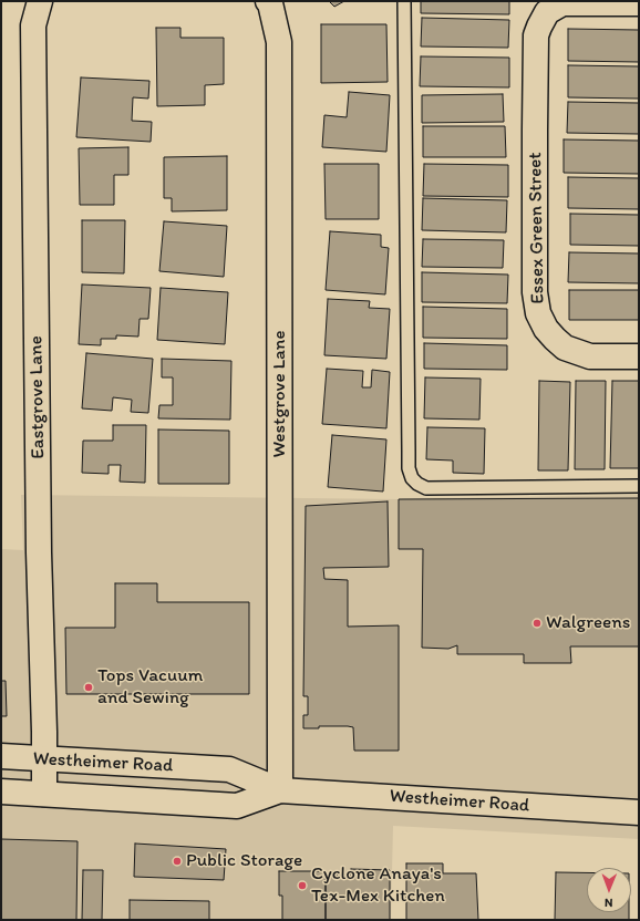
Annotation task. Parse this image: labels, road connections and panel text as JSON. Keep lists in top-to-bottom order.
{
  "streets": {
    "street": [
      "Essex Green Street",
      "Westgrove Lane",
      "Eastgrove Lane",
      "Westheimer Road"
    ]
  },
  "crossings": [
    ["Westgrove Lane", "Westheimer Road"],
    ["Eastgrove Lane", "Westheimer Road"]
  ],
  "places": [
    "Walgreens",
    "Tops Vacuum and Sewing",
    "Public Storage",
    "Cyclone Anaya's Tex-Mex Kitchen"
  ],
  "north": "bottom"
}
